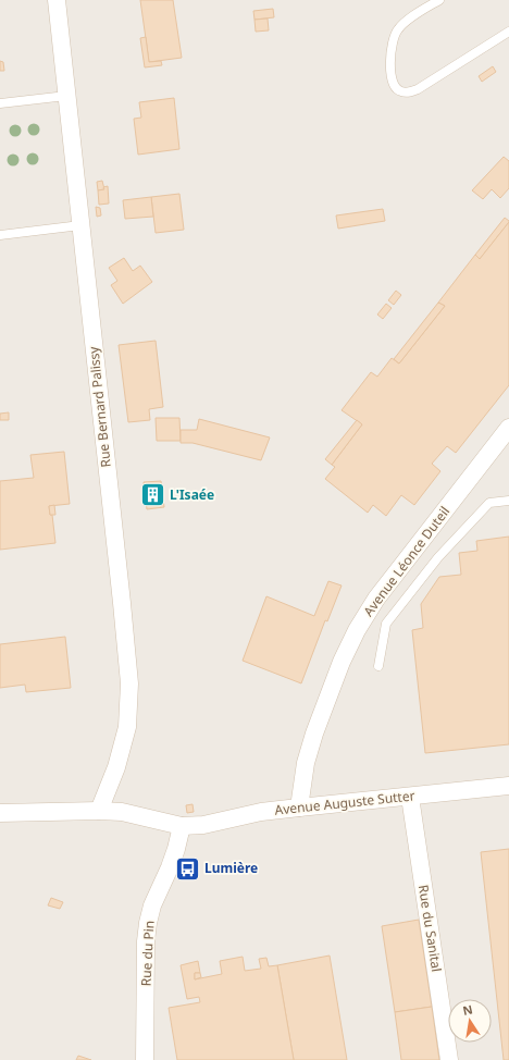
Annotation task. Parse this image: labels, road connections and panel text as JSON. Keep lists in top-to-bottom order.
{
  "streets": {
    "street": [
      "Rue Bernard Palissy",
      "Avenue Léonce Duteil",
      "Avenue Auguste Sutter",
      "Rue du Sanital",
      "Rue du Pin"
    ]
  },
  "crossings": [
    ["Rue Bernard Palissy", "Avenue Auguste Sutter"],
    ["Avenue Léonce Duteil", "Avenue Auguste Sutter"],
    ["Avenue Auguste Sutter", "Rue du Sanital"],
    ["Avenue Auguste Sutter", "Rue du Pin"]
  ],
  "places": {
    "building": ["L'Isaée"],
    "bus stop": ["Lumière"]
  },
  "north": "top"
}
